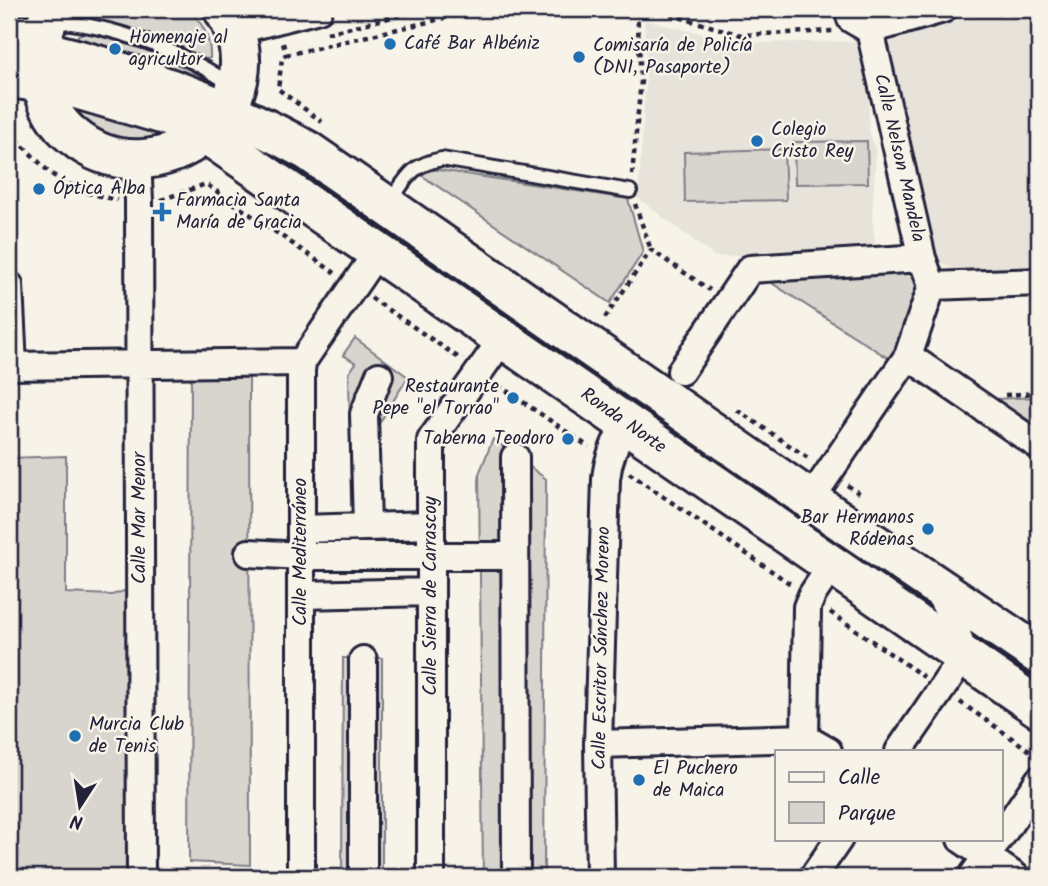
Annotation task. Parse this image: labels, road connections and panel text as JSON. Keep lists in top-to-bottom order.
{
  "streets": {
    "main road": ["Ronda Norte"],
    "street": [
      "Calle Nelson Mandela",
      "Calle Mar Menor",
      "Calle Mediterráneo",
      "Calle Sierra de Carrascoy",
      "Calle Escritor Sánchez Moreno"
    ]
  },
  "crossings": [
    ["Ronda Norte", "Calle Sierra de Carrascoy"],
    ["Ronda Norte", "Calle Escritor Sánchez Moreno"]
  ],
  "places": {
    "other": [
      "Café Bar Albéniz",
      "Homenaje al agricultor",
      "Comisaría de Policía (DNI, Pasaporte)",
      "Colegio Cristo Rey",
      "Óptica Alba",
      "Restaurante Pepe \"el Torrao\"",
      "Taberna Teodoro",
      "Bar Hermanos Ródenas",
      "Murcia Club de Tenis",
      "El Puchero de Maica"
    ],
    "health": ["Farmacia Santa María de Gracia"]
  },
  "legend": ["Calle", "Parque"],
  "north": "bottom"
}
